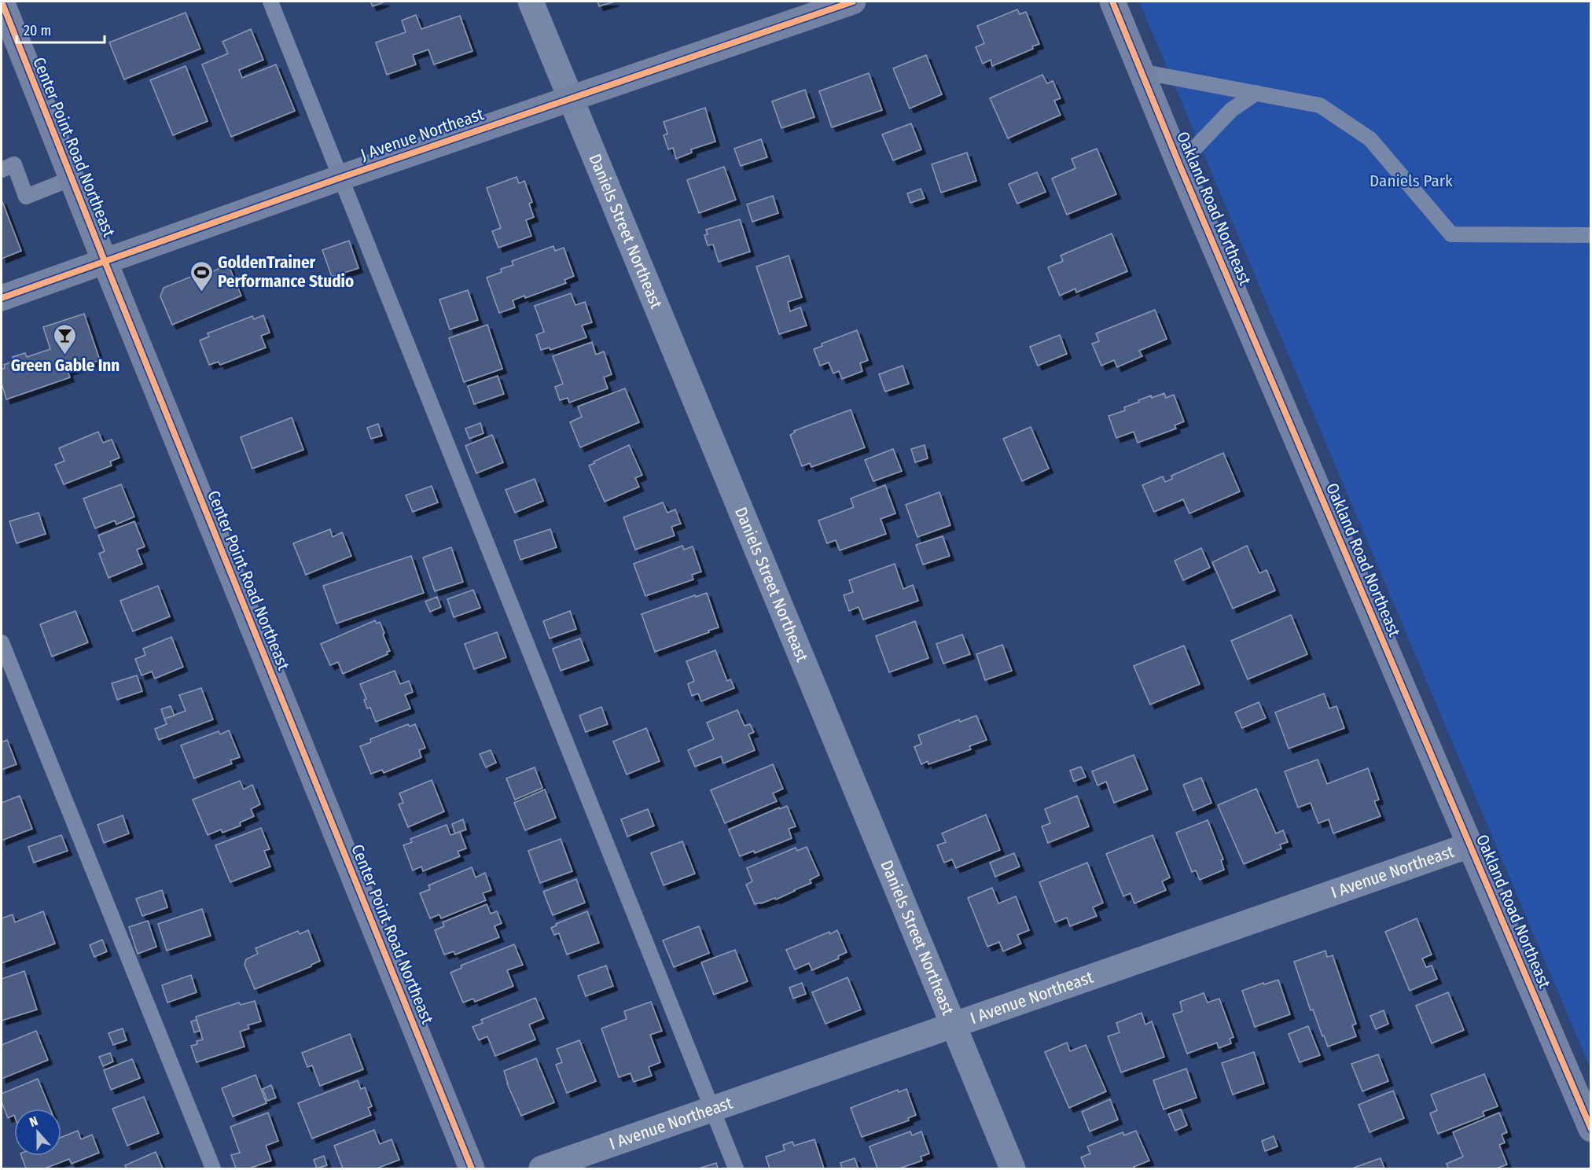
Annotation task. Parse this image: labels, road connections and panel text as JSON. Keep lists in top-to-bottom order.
{
  "streets": {
    "main road": ["J Avenue Northeast", "Center Point Road Northeast", "Oakland Road Northeast"],
    "street": ["Daniels Street Northeast", "I Avenue Northeast"]
  },
  "crossings": [
    ["J Avenue Northeast", "Center Point Road Northeast"],
    ["J Avenue Northeast", "Daniels Street Northeast"],
    ["Oakland Road Northeast", "I Avenue Northeast"],
    ["Daniels Street Northeast", "I Avenue Northeast"]
  ],
  "parks": ["Daniels Park"],
  "places": {
    "sports": ["GoldenTrainer Performance Studio"],
    "bar": ["Green Gable Inn"]
  },
  "scale_bar": "20 m",
  "north": "top"
}
